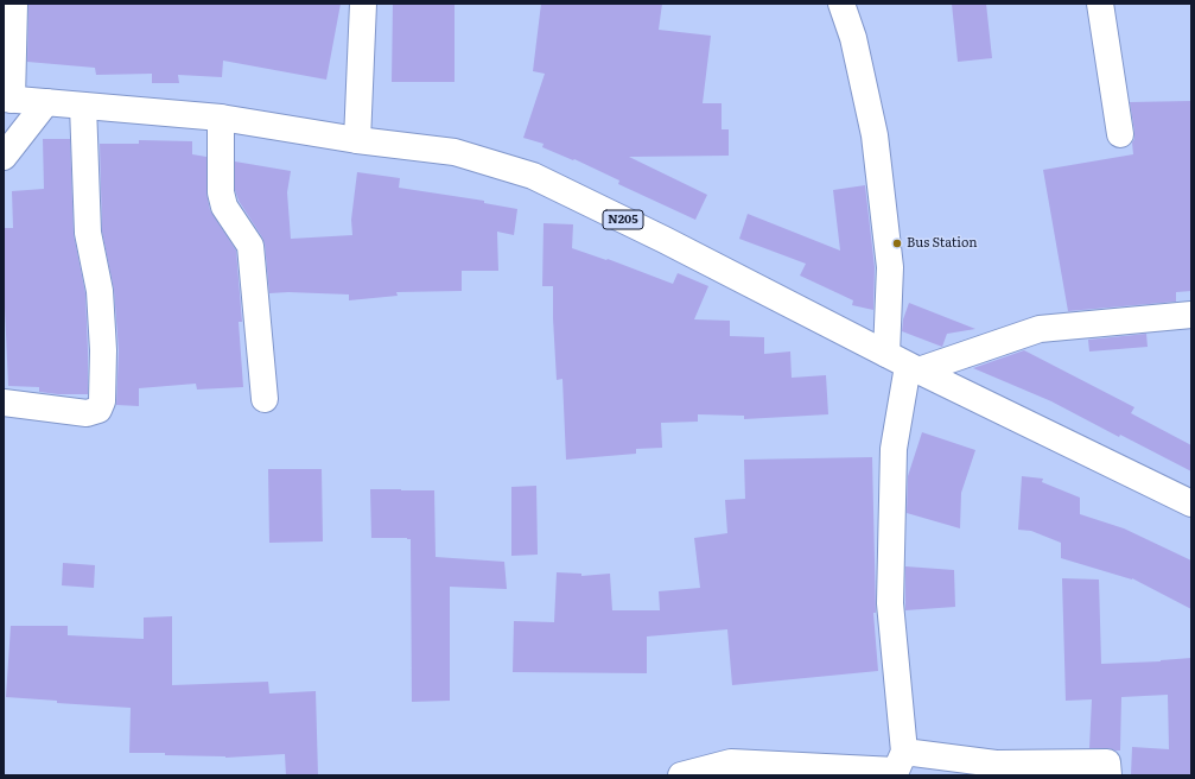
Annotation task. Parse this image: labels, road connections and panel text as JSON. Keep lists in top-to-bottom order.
{
  "streets": {
    "main road": ["N205"]
  },
  "places": ["Bus Station"]
}
